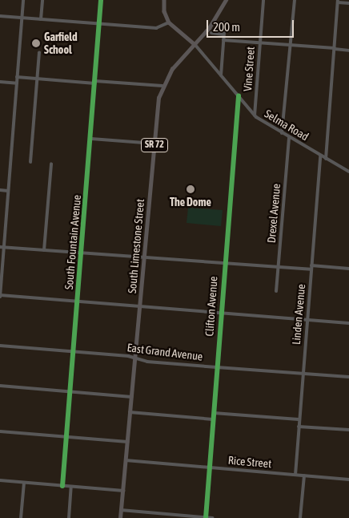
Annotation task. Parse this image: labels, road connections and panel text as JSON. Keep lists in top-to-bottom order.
{
  "streets": {
    "main road": ["SR 72", "South Limestone Street"],
    "street": [
      "Vine Street",
      "Selma Road",
      "Drexel Avenue",
      "South Fountain Avenue",
      "Clifton Avenue",
      "Linden Avenue",
      "East Grand Avenue",
      "Rice Street"
    ]
  },
  "crossings": [
    ["Vine Street", "Selma Road"],
    ["Selma Road", "SR 72"],
    ["Selma Road", "Drexel Avenue"],
    ["Selma Road", "South Limestone Street"],
    ["Selma Road", "Clifton Avenue"],
    ["Selma Road", "Linden Avenue"],
    ["SR 72", "South Limestone Street"],
    ["South Fountain Avenue", "East Grand Avenue"],
    ["South Limestone Street", "East Grand Avenue"],
    ["South Limestone Street", "Rice Street"],
    ["Clifton Avenue", "East Grand Avenue"],
    ["Clifton Avenue", "Rice Street"],
    ["Linden Avenue", "East Grand Avenue"],
    ["Linden Avenue", "Rice Street"]
  ],
  "places": ["Garfield School", "The Dome"],
  "scale_bar": "200 m"
}
